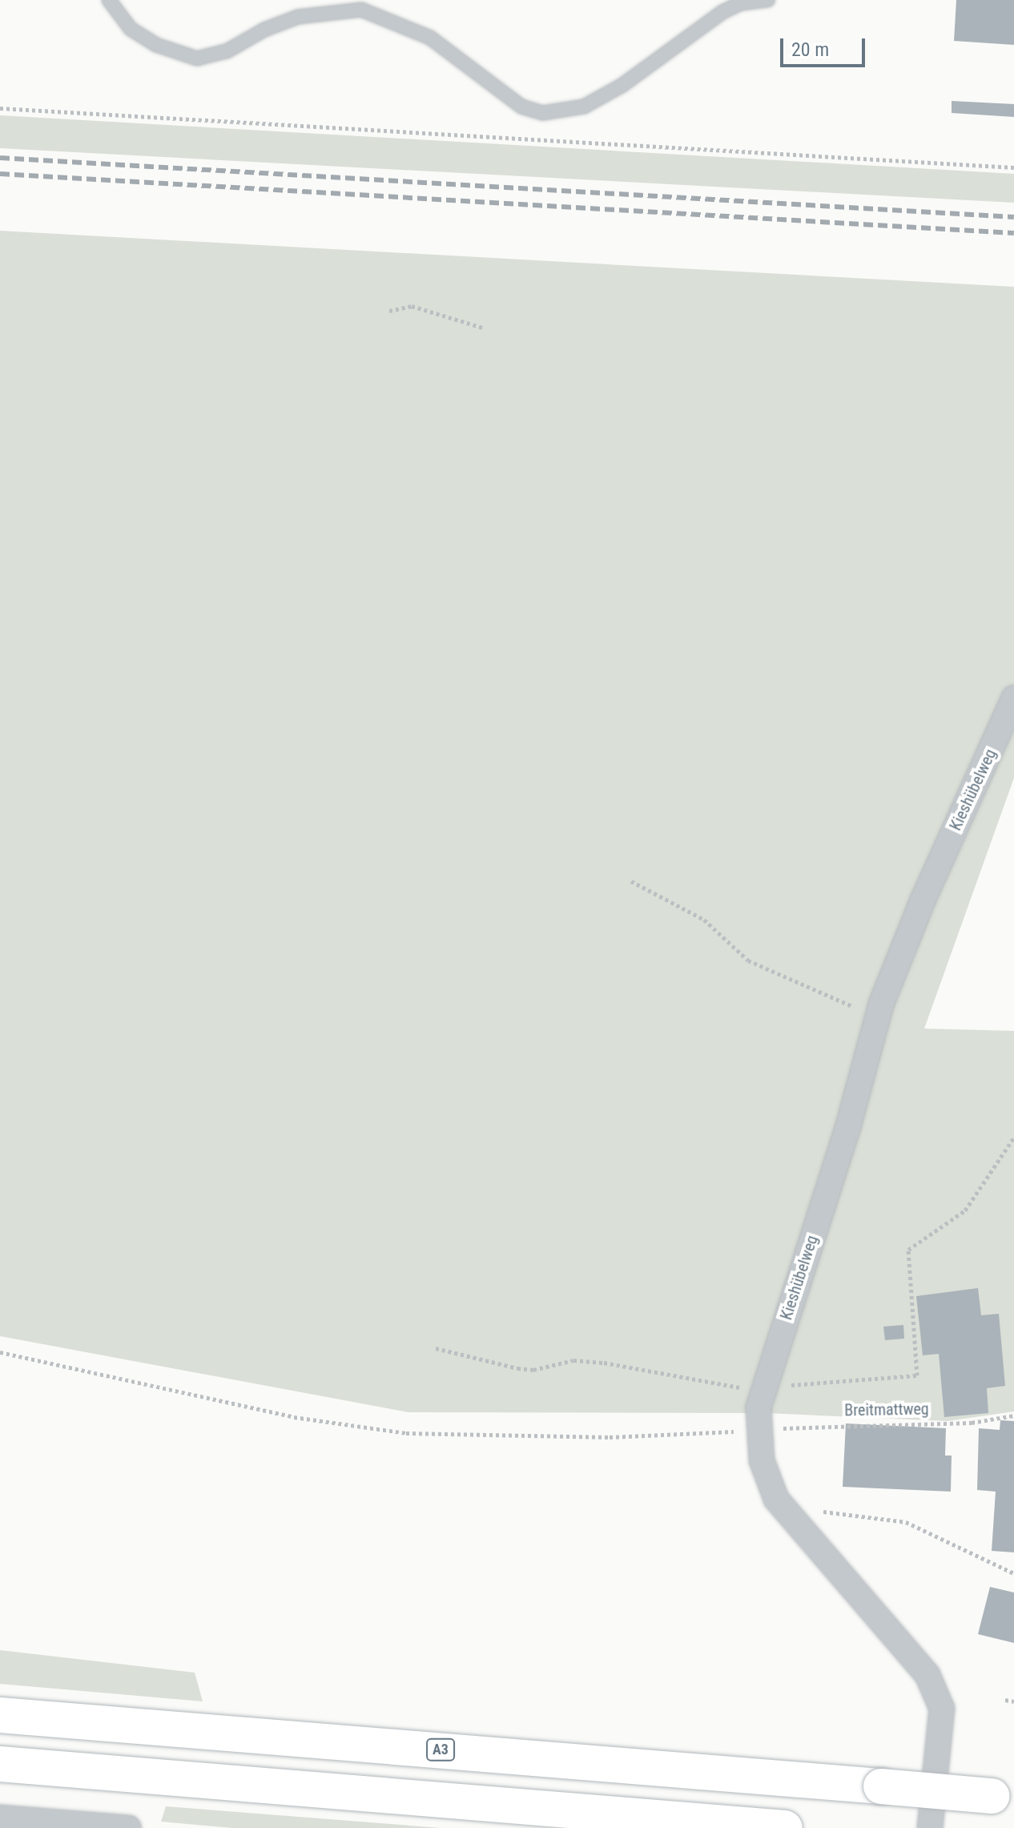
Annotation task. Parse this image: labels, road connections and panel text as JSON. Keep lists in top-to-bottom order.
{
  "streets": {
    "highway": ["A3"],
    "street": ["Kieshübelweg"],
    "path": ["Breitmattweg"]
  },
  "crossings": [
    ["Kieshübelweg", "Breitmattweg"]
  ],
  "scale_bar": "20 m"
}
